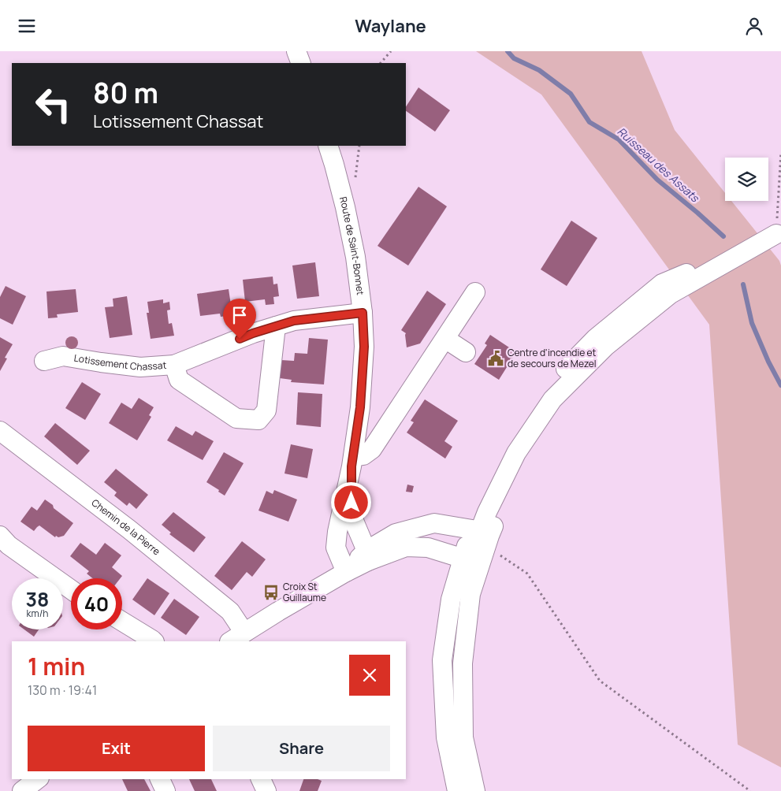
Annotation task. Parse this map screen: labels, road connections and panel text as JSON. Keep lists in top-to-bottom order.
{
  "streets": {
    "street": ["Route de Saint-Bonnet", "Lotissement Chassat", "Chemin de la Pierre"]
  },
  "crossings": [
    ["Route de Saint-Bonnet", "Lotissement Chassat"]
  ],
  "water": ["Ruisseau des Assats"],
  "places": {
    "public building": ["Centre d'incendie et de secours de Mezel"],
    "bus stop": ["Croix St Guillaume"]
  },
  "page": {
    "header": "Waylane",
    "turn": ["80 m", "Lotissement Chassat"],
    "speed": "38 km/h",
    "limit": "40",
    "heading": ["1 min", "130 m · 19:41"],
    "buttons": ["Exit", "Share"]
  }
}
